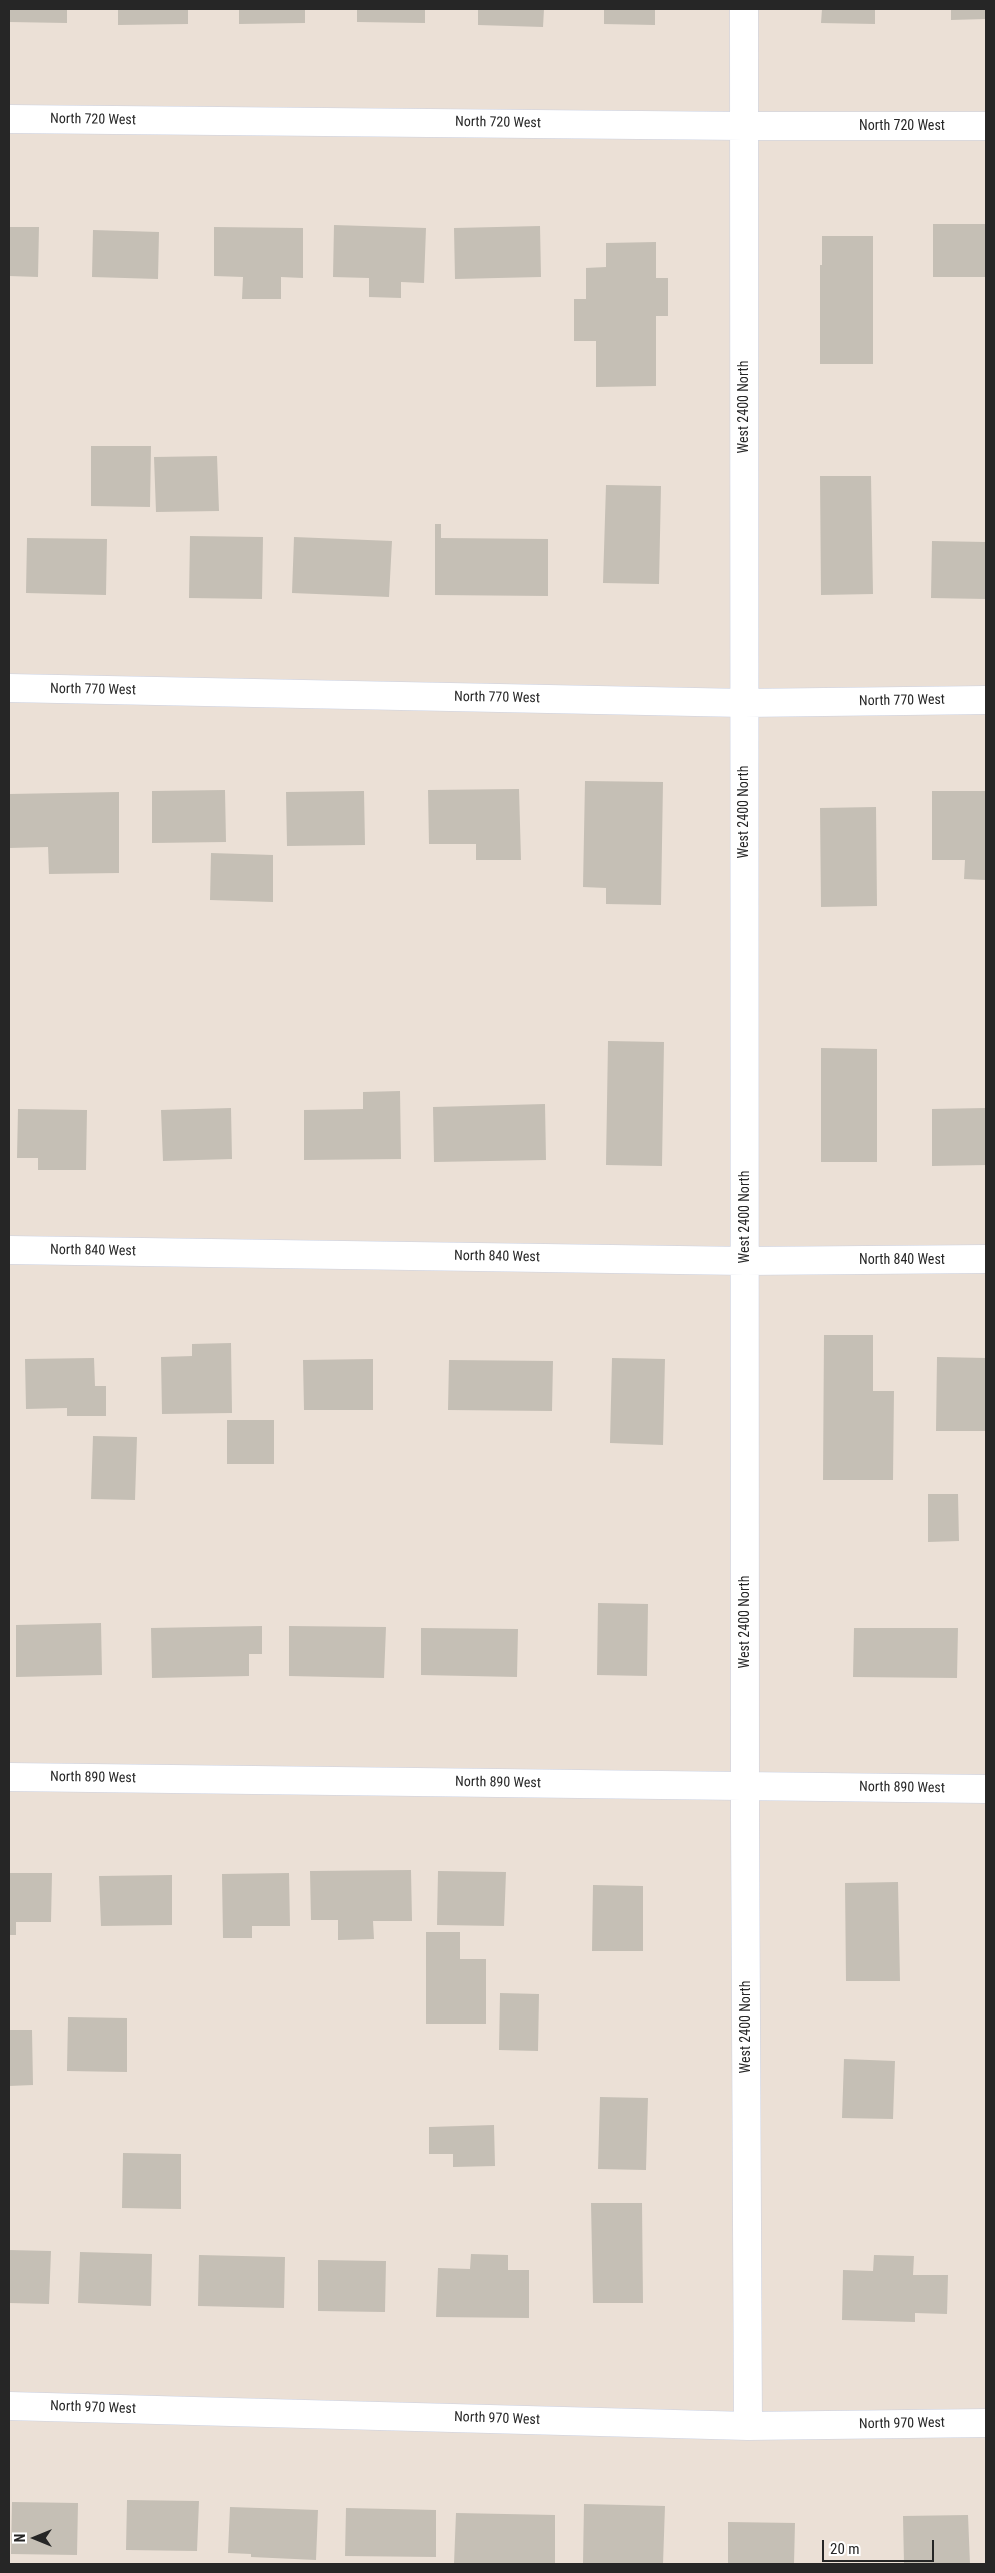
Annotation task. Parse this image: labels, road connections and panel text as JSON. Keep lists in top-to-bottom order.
{
  "streets": {
    "street": [
      "North 720 West",
      "West 2400 North",
      "North 770 West",
      "North 840 West",
      "North 890 West",
      "North 970 West"
    ]
  },
  "crossings": [
    ["North 720 West", "West 2400 North"],
    ["West 2400 North", "North 770 West"],
    ["West 2400 North", "North 840 West"],
    ["West 2400 North", "North 890 West"],
    ["West 2400 North", "North 970 West"]
  ],
  "scale_bar": "20 m",
  "north": "left"
}
